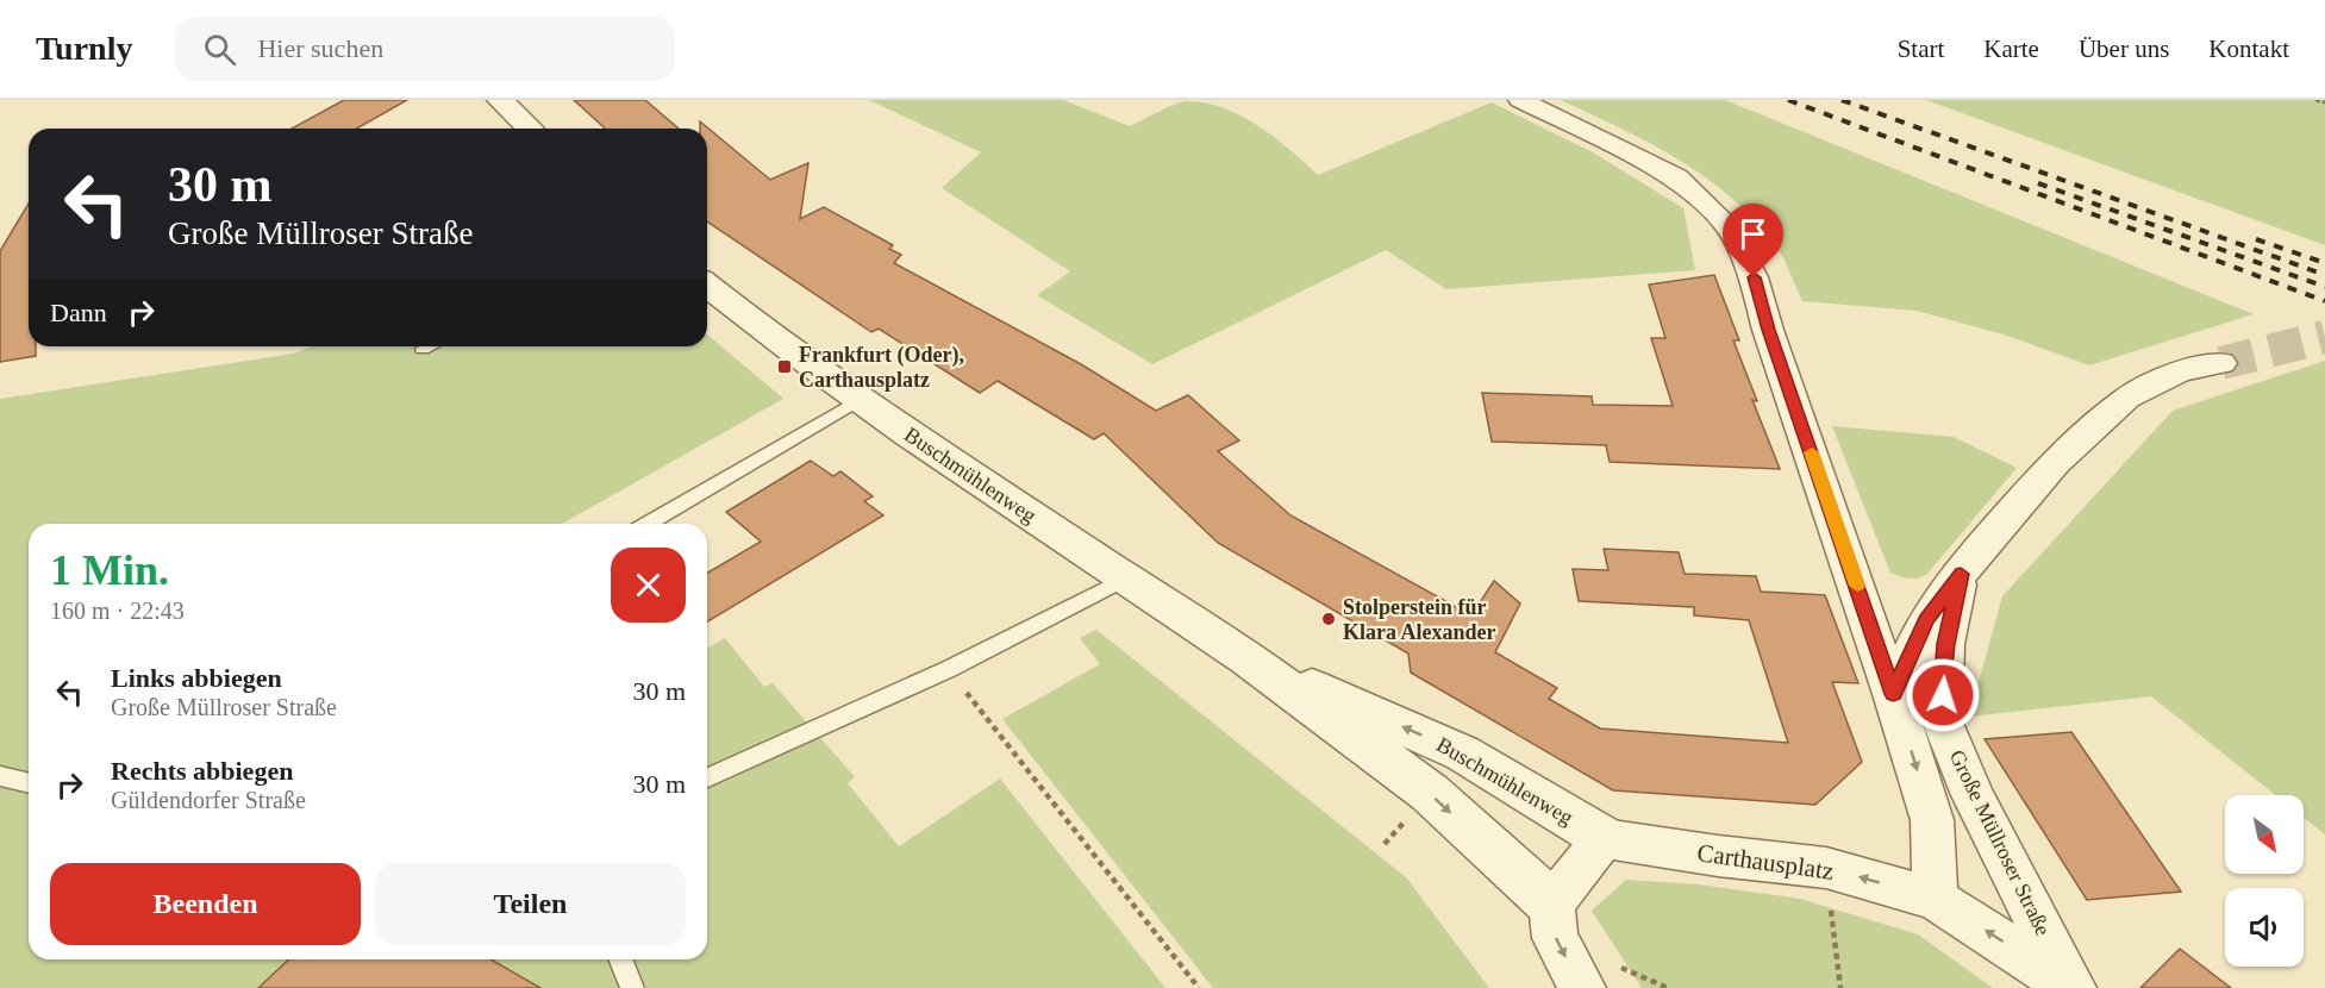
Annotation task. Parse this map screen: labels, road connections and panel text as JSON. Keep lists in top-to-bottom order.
{
  "streets": {
    "street": ["Buschmühlenweg", "Große Müllroser Straße", "Carthausplatz"]
  },
  "crossings": [
    ["Buschmühlenweg", "Carthausplatz"],
    ["Große Müllroser Straße", "Carthausplatz"]
  ],
  "one_way": ["Carthausplatz"],
  "places": {
    "transit": ["Frankfurt (Oder), Carthausplatz"],
    "other": ["Stolperstein für Klara Alexander"]
  },
  "north": "bottom right",
  "page": {
    "header": "Turnly",
    "search": "Hier suchen",
    "nav": [
      "Start",
      "Karte",
      "Über uns",
      "Kontakt"
    ],
    "turn": ["30 m", "Große Müllroser Straße"],
    "then": "Dann",
    "heading": ["1 Min.", "160 m · 22:43"],
    "list": [
      {
        "name": "Links abbiegen",
        "note": "Große Müllroser Straße",
        "value": "30 m"
      },
      {
        "name": "Rechts abbiegen",
        "note": "Güldendorfer Straße",
        "value": "30 m"
      }
    ],
    "buttons": ["Beenden", "Teilen"]
  }
}
